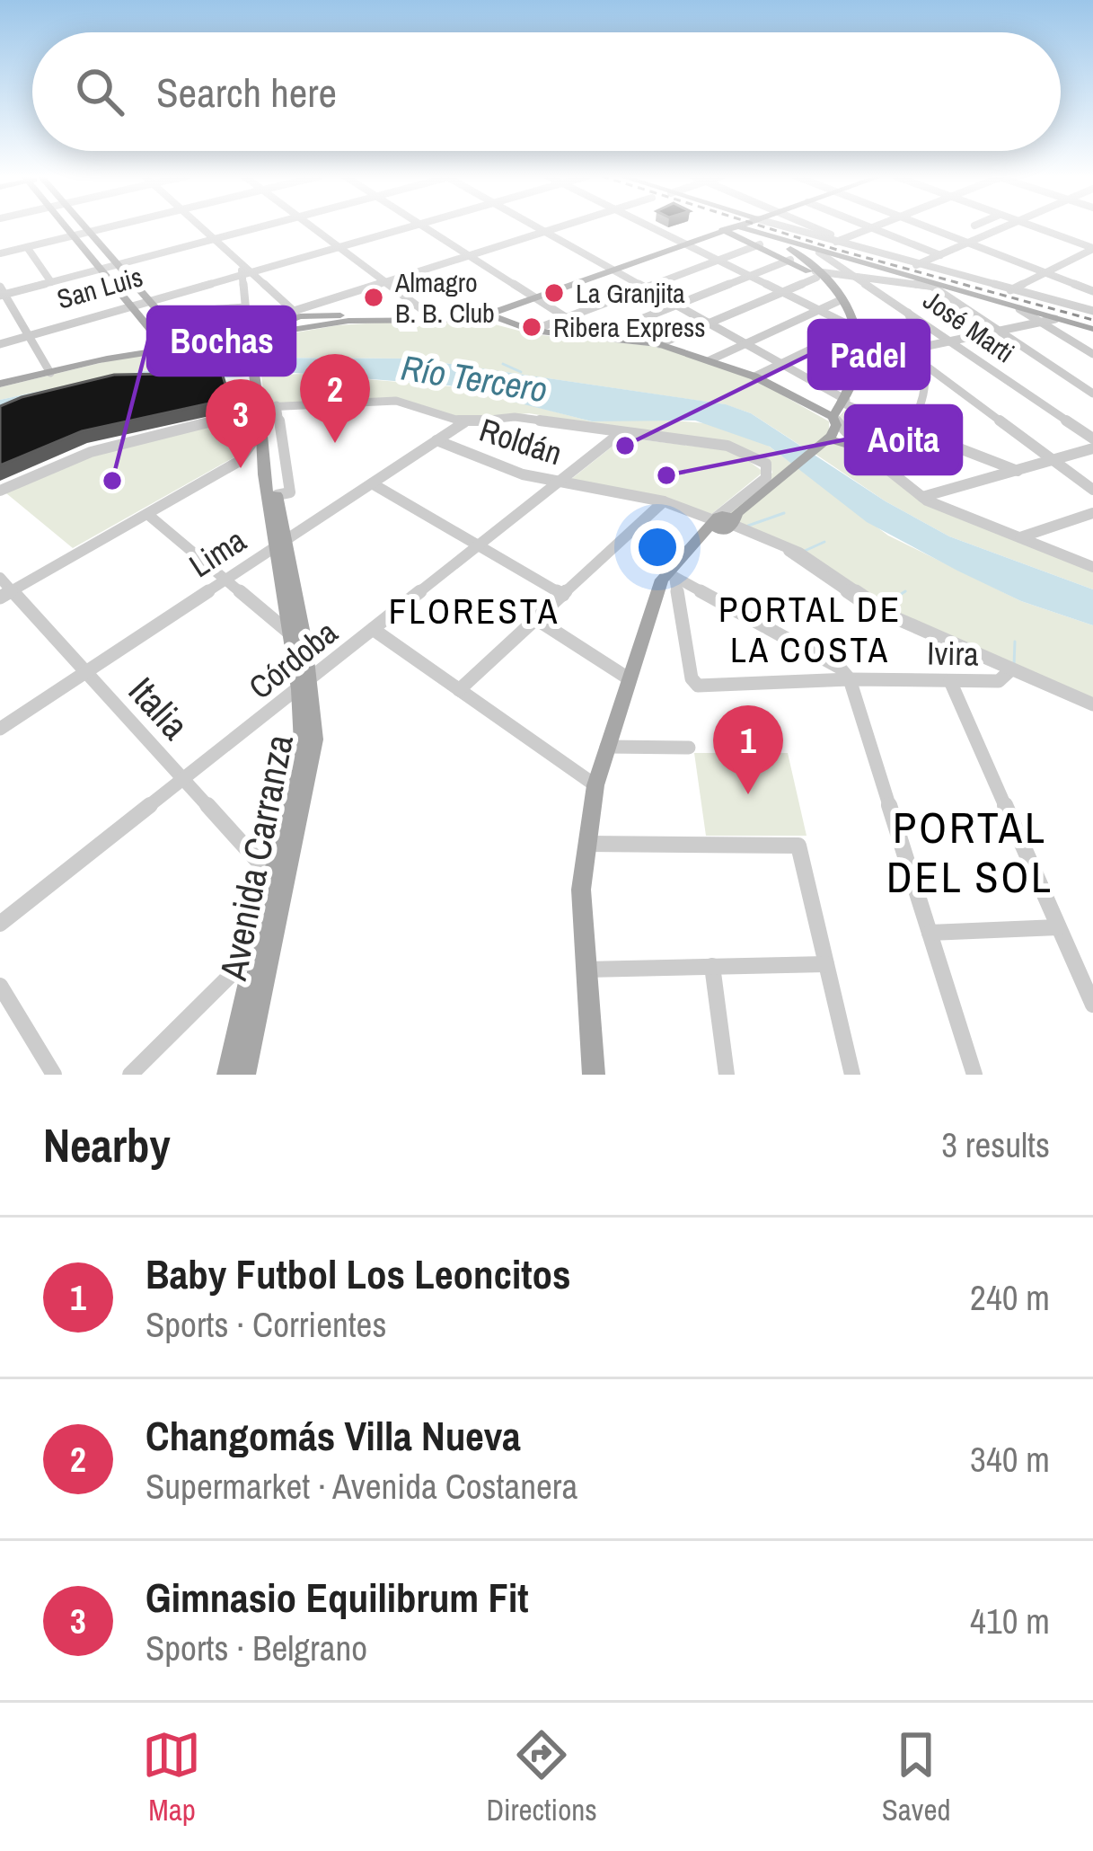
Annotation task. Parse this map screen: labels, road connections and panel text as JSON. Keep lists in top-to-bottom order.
{
  "streets": {
    "main road": ["Avenida Carranza"],
    "street": [
      "San Luis",
      "José Marti",
      "Roldán",
      "Lima",
      "Ivira",
      "Córdoba",
      "Italia"
    ]
  },
  "crossings": [
    ["Roldán", "Lima"],
    ["Roldán", "Ivira"],
    ["Roldán", "Córdoba"],
    ["Lima", "Italia"],
    ["Lima", "Avenida Carranza"],
    ["Córdoba", "Italia"],
    ["Córdoba", "Avenida Carranza"],
    ["Italia", "Avenida Carranza"]
  ],
  "districts": ["PORTAL DE LA COSTA", "FLORESTA", "PORTAL DEL SOL"],
  "water": ["Río Tercero"],
  "places": [
    "La Granjita",
    "Almagro B. B. Club",
    "Ribera Express",
    "Padel",
    "Aoita",
    "Bochas"
  ],
  "page": {
    "search": "Search here",
    "pins": ["2", "3", "1"],
    "heading": ["Nearby", "3 results"],
    "list": [
      {
        "mark": "1",
        "name": "Baby Futbol Los Leoncitos",
        "note": "Sports · Corrientes",
        "value": "240 m"
      },
      {
        "mark": "2",
        "name": "Changomás Villa Nueva",
        "note": "Supermarket · Avenida Costanera",
        "value": "340 m"
      },
      {
        "mark": "3",
        "name": "Gimnasio Equilibrum Fit",
        "note": "Sports · Belgrano",
        "value": "410 m"
      }
    ],
    "nav": ["Map", "Directions", "Saved"]
  }
}
